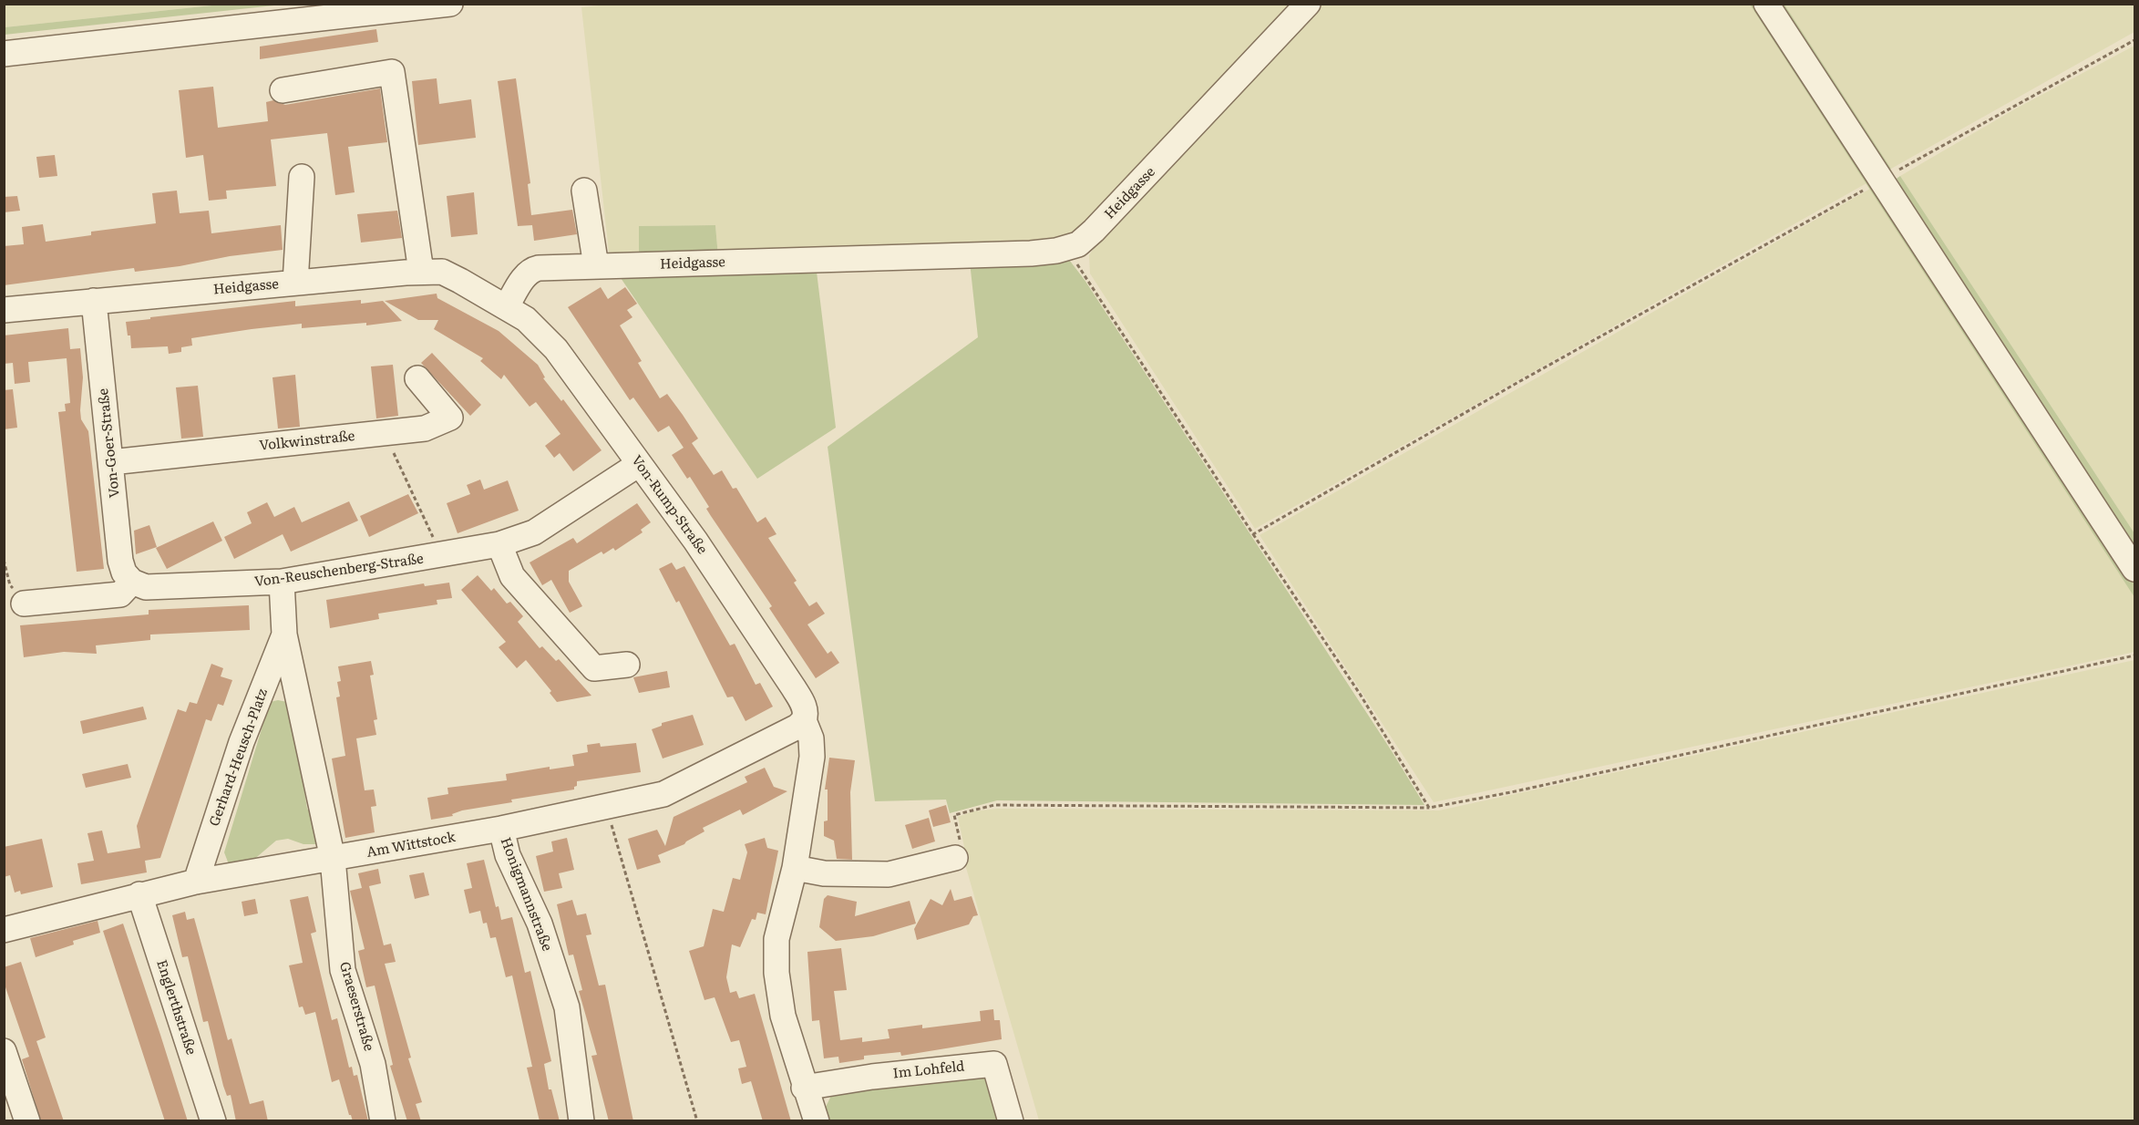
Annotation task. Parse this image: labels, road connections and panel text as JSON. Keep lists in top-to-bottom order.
{
  "streets": {
    "street": [
      "Heidgasse",
      "Volkwinstraße",
      "Von-Goer-Straße",
      "Von-Rump-Straße",
      "Von-Reuschenberg-Straße",
      "Gerhard-Heusch-Platz",
      "Am Wittstock",
      "Honigmannstraße",
      "Graeserstraße",
      "Englerthstraße",
      "Im Lohfeld"
    ]
  },
  "crossings": [
    ["Heidgasse", "Von-Goer-Straße"],
    ["Heidgasse", "Von-Rump-Straße"],
    ["Volkwinstraße", "Von-Goer-Straße"],
    ["Von-Goer-Straße", "Von-Reuschenberg-Straße"],
    ["Von-Rump-Straße", "Von-Reuschenberg-Straße"],
    ["Von-Rump-Straße", "Am Wittstock"],
    ["Von-Reuschenberg-Straße", "Gerhard-Heusch-Platz"],
    ["Gerhard-Heusch-Platz", "Am Wittstock"],
    ["Gerhard-Heusch-Platz", "Graeserstraße"],
    ["Am Wittstock", "Honigmannstraße"],
    ["Am Wittstock", "Graeserstraße"],
    ["Am Wittstock", "Englerthstraße"]
  ]
}
